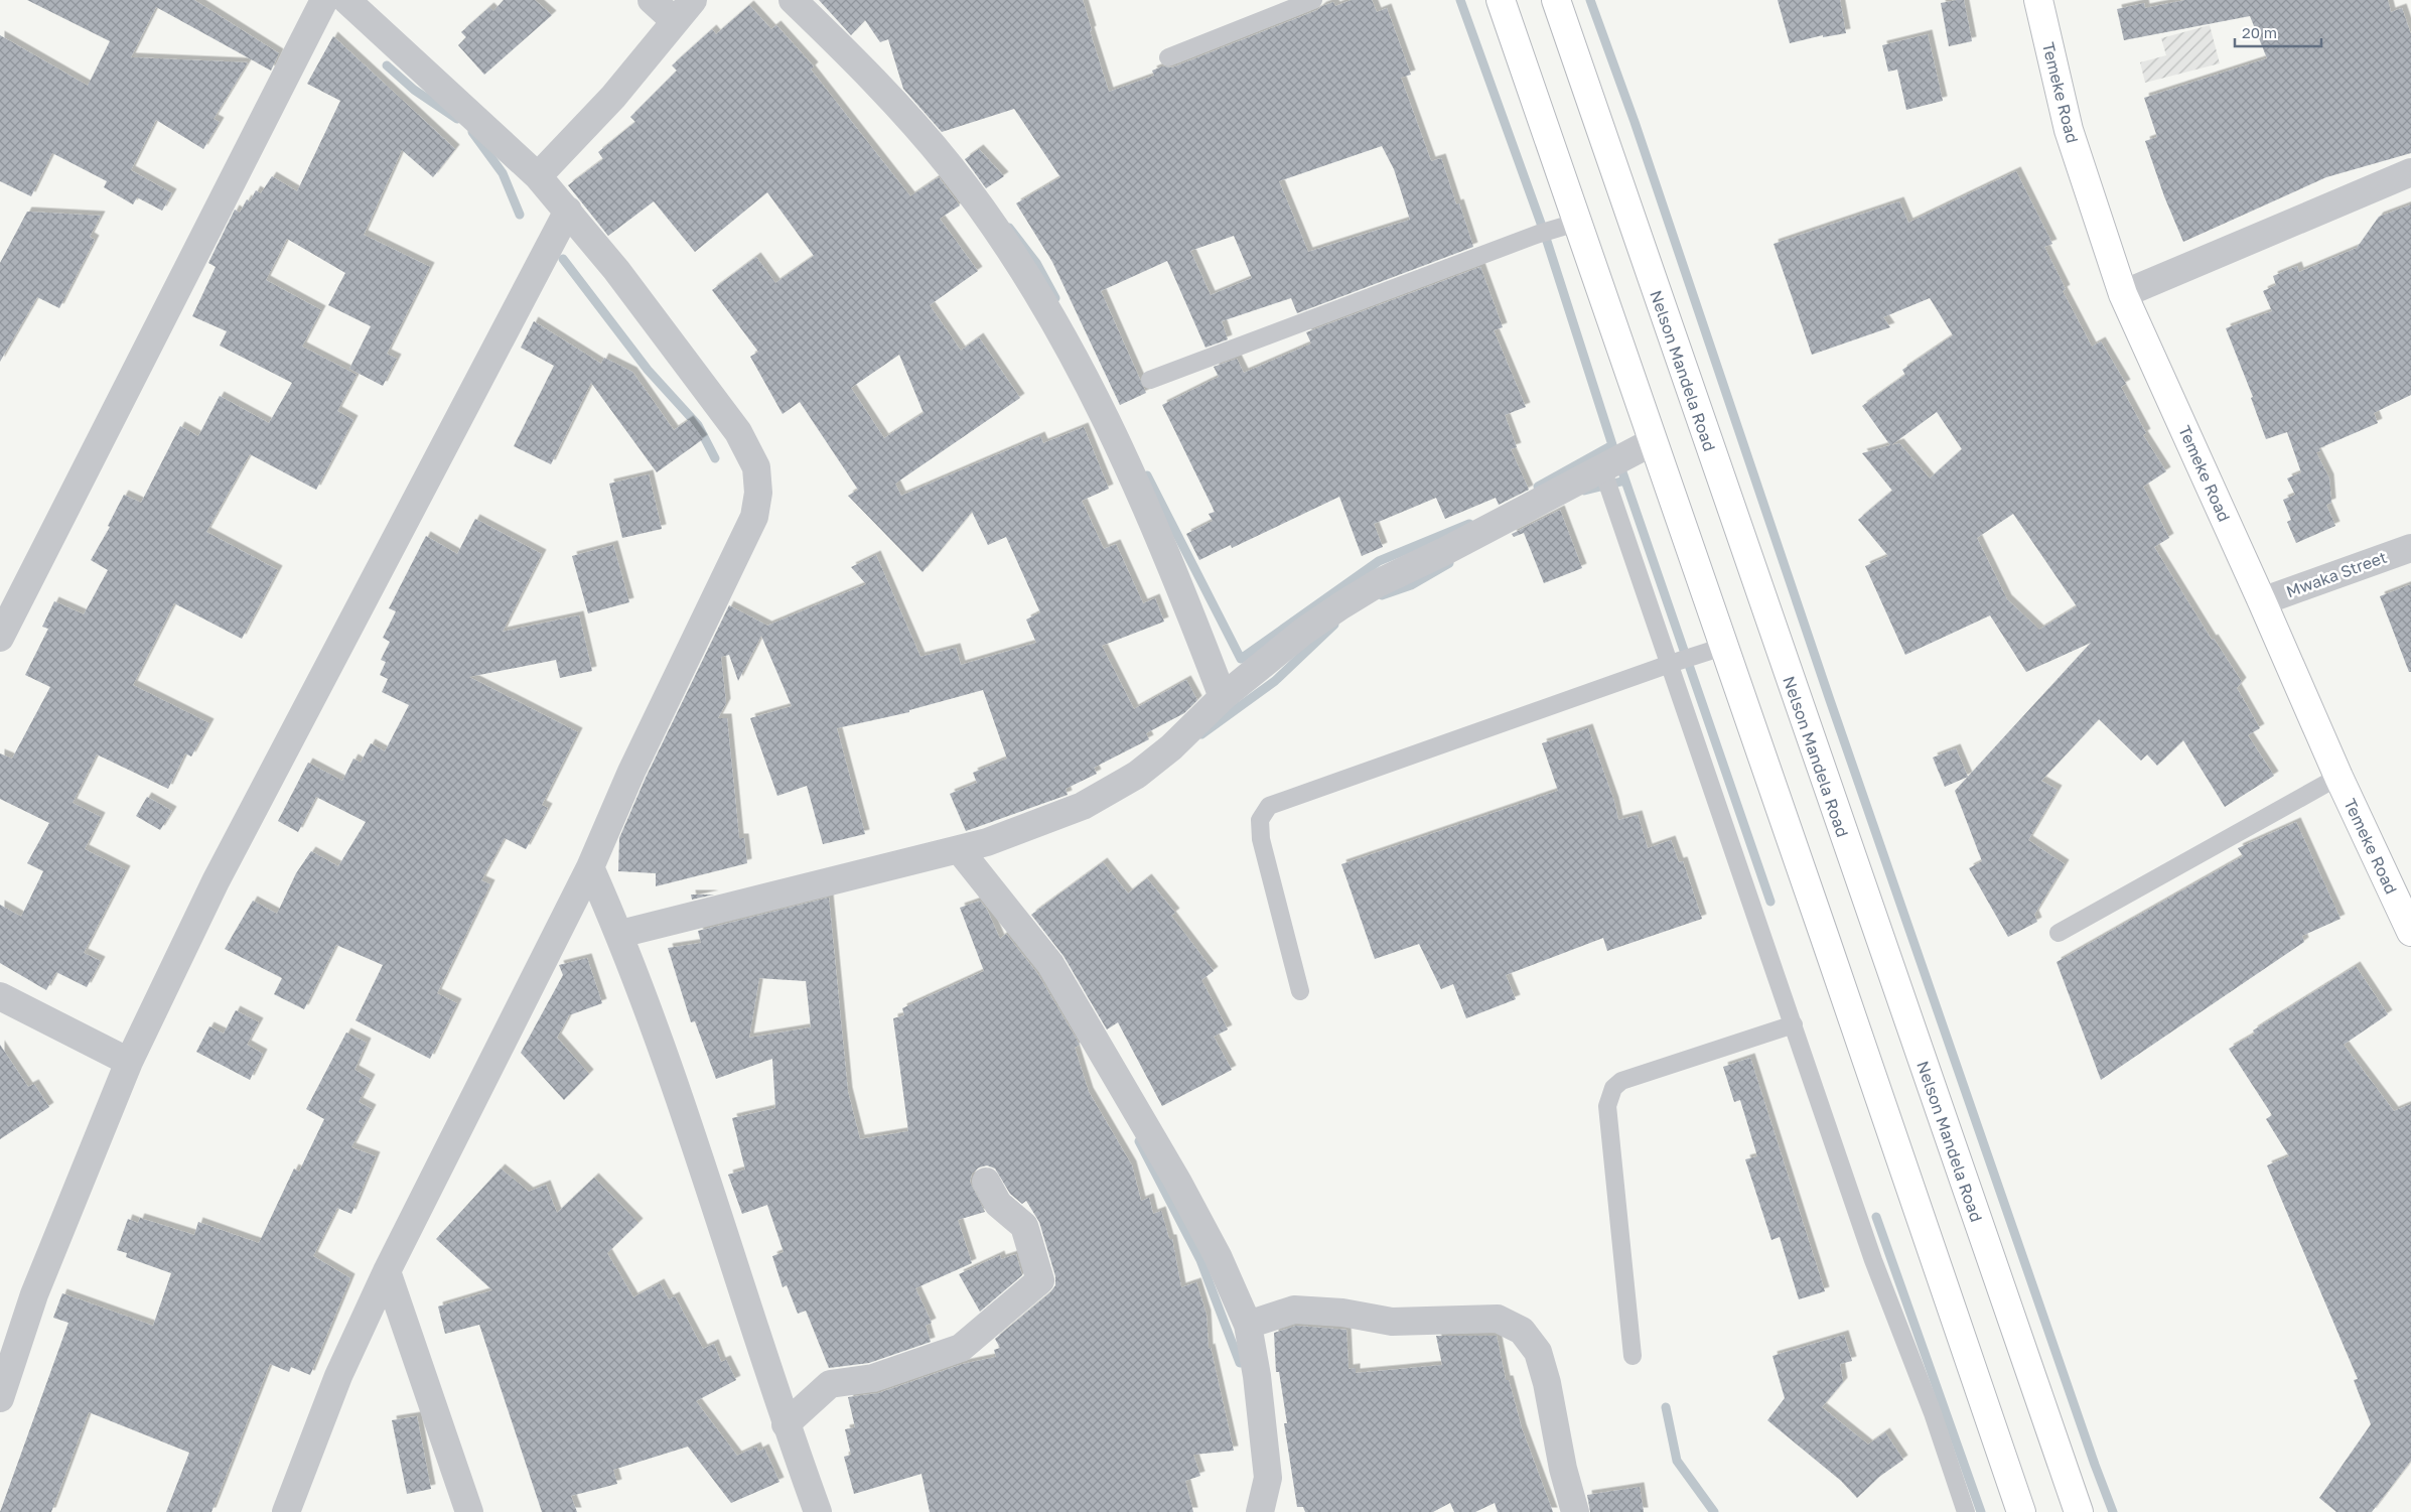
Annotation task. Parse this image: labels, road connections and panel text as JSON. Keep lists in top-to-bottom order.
{
  "streets": {
    "main road": ["Temeke Road", "Nelson Mandela Road"],
    "street": ["Mwaka Street"]
  },
  "crossings": [
    ["Temeke Road", "Mwaka Street"]
  ],
  "scale_bar": "20 m"
}
